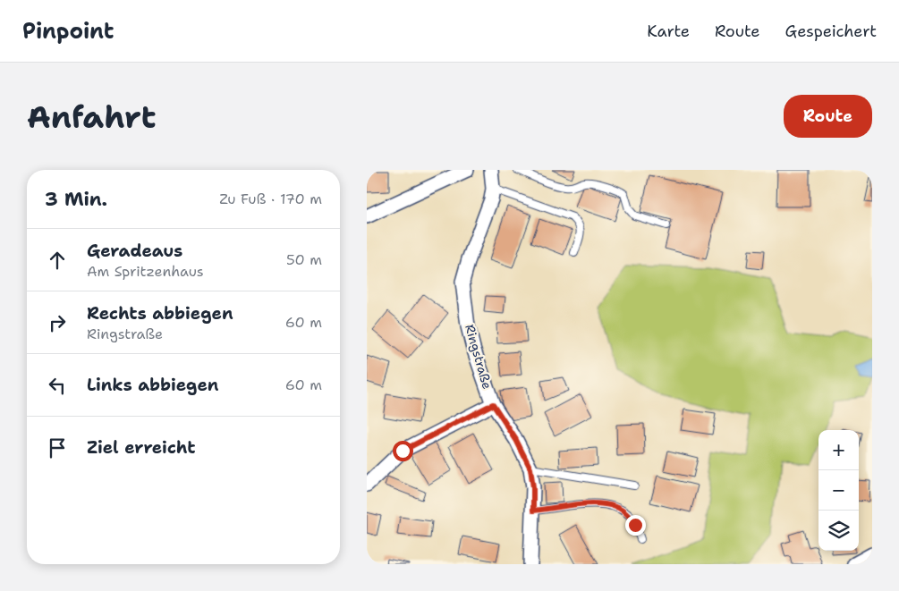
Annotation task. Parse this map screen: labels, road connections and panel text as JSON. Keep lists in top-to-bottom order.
{
  "streets": {
    "street": ["Ringstraße"]
  },
  "page": {
    "header": "Pinpoint",
    "nav": ["Karte", "Route", "Gespeichert"],
    "buttons": "Route",
    "title": "Anfahrt",
    "heading": ["3 Min.", "Zu Fuß · 170 m"],
    "list": [
      ["Geradeaus", "Am Spritzenhaus", "50 m"],
      ["Rechts abbiegen", "Ringstraße", "60 m"],
      ["Links abbiegen", "60 m"],
      "Ziel erreicht"
    ],
    "map_buttons": ["+", "−"]
  }
}
